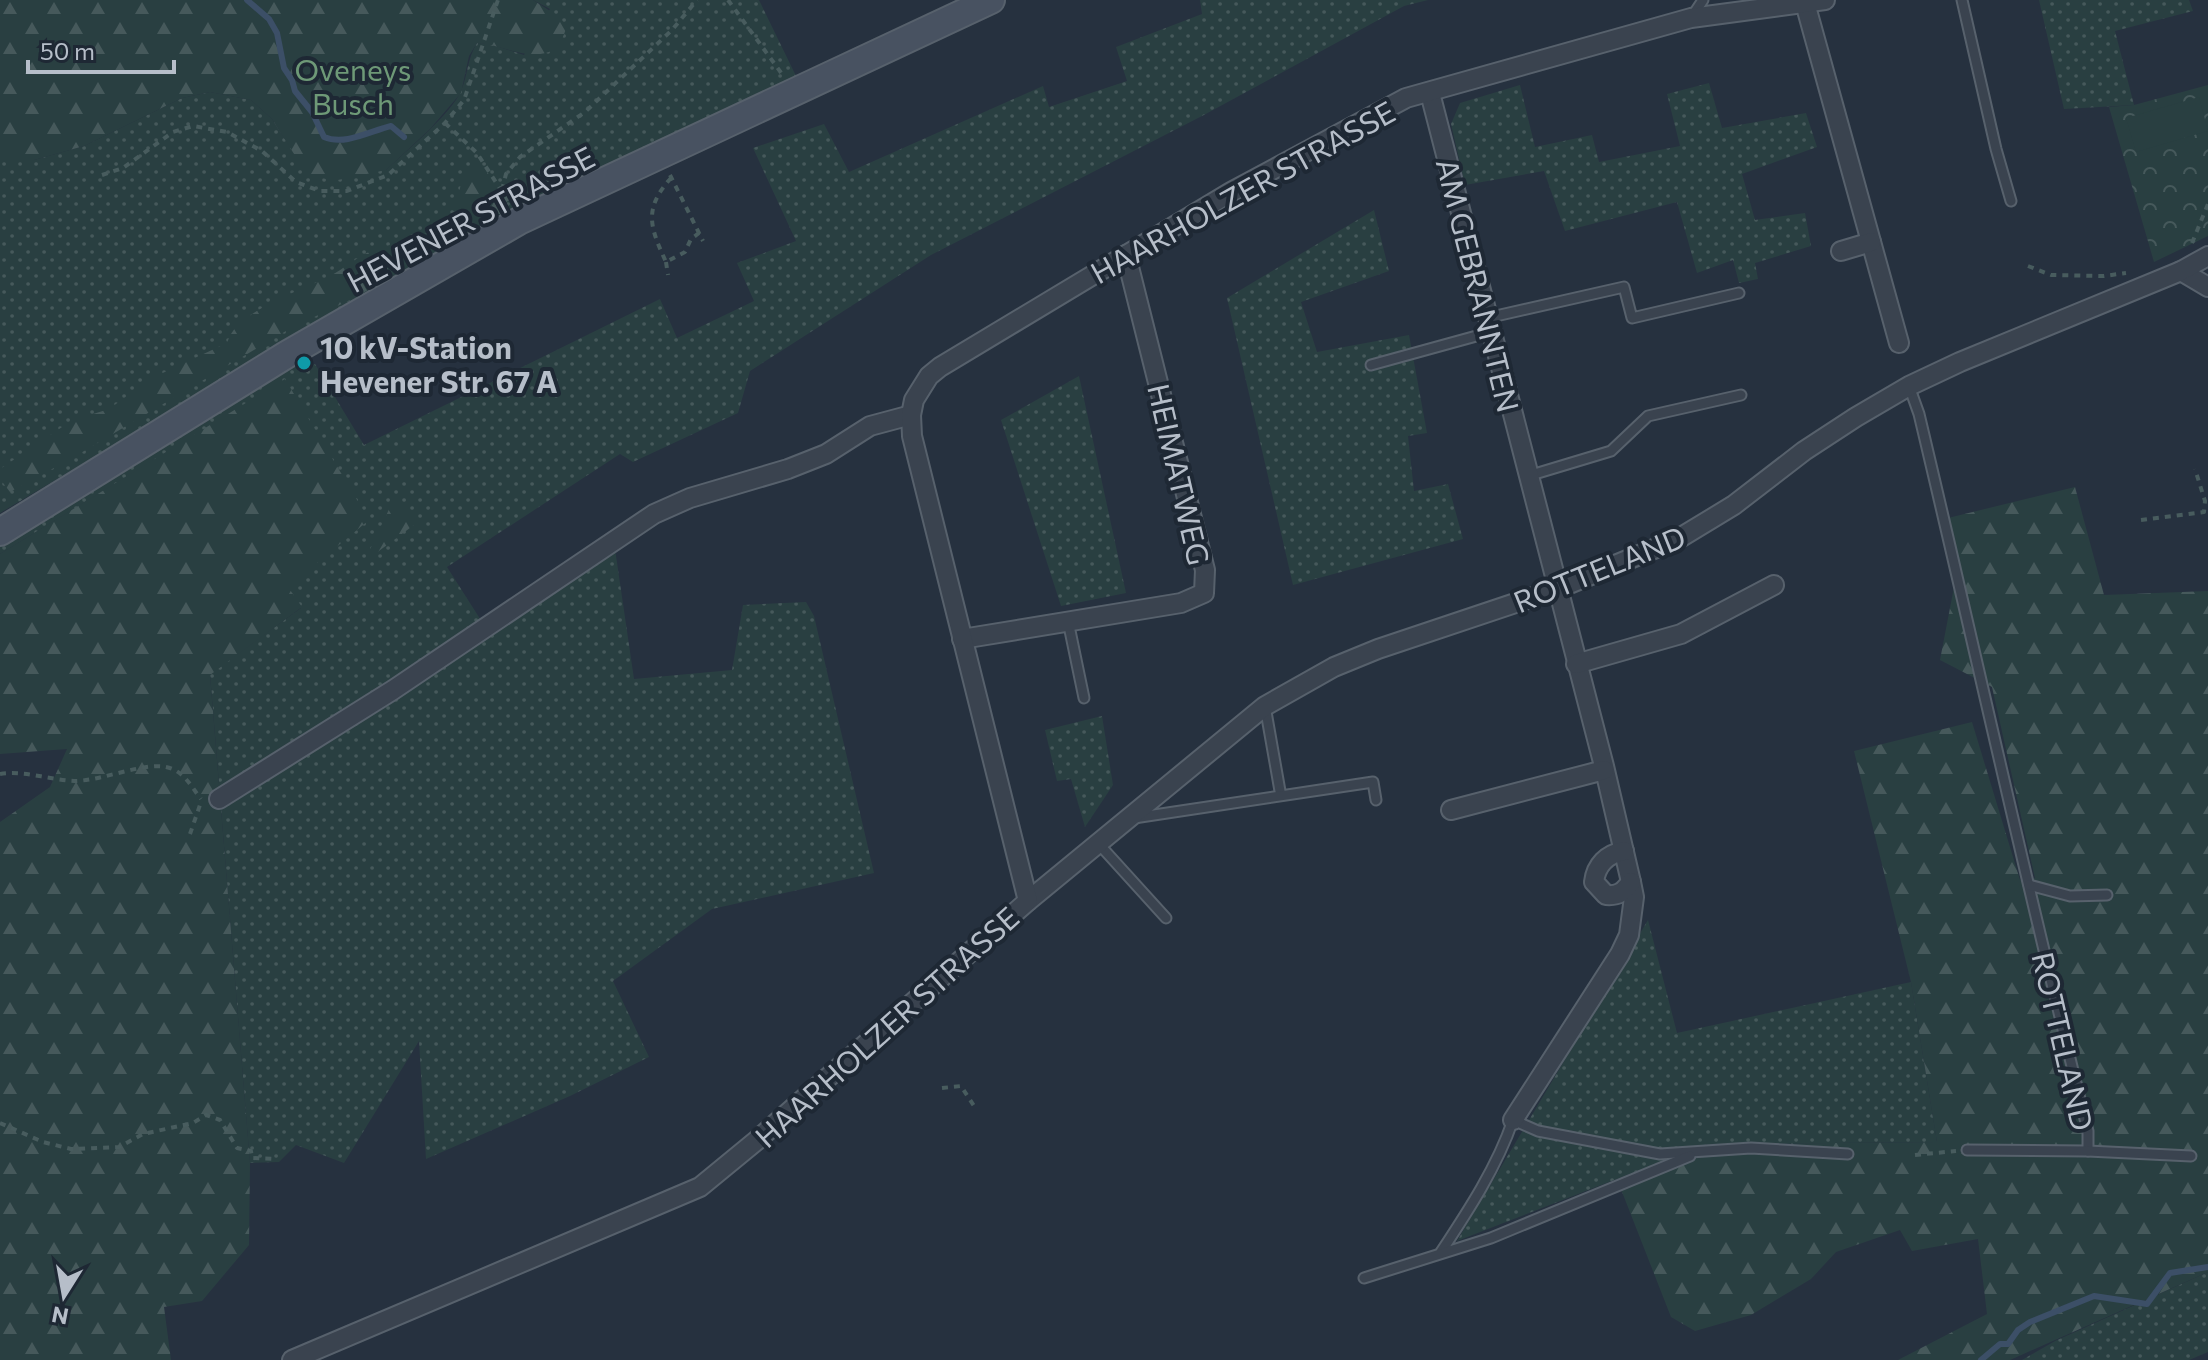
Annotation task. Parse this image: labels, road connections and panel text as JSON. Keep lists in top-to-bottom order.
{
  "streets": {
    "street": [
      "HAARHOLZER STRASSE",
      "HEVENER STRASSE",
      "AM GEBRANNTEN",
      "HEIMATWEG",
      "ROTTELAND"
    ]
  },
  "crossings": [
    ["HAARHOLZER STRASSE", "AM GEBRANNTEN"],
    ["HAARHOLZER STRASSE", "HEIMATWEG"],
    ["HAARHOLZER STRASSE", "ROTTELAND"],
    ["AM GEBRANNTEN", "ROTTELAND"]
  ],
  "parks": ["Oveneys Busch"],
  "places": ["10 kV-Station Hevener Str. 67 A"],
  "scale_bar": "50 m",
  "north": "bottom"
}
